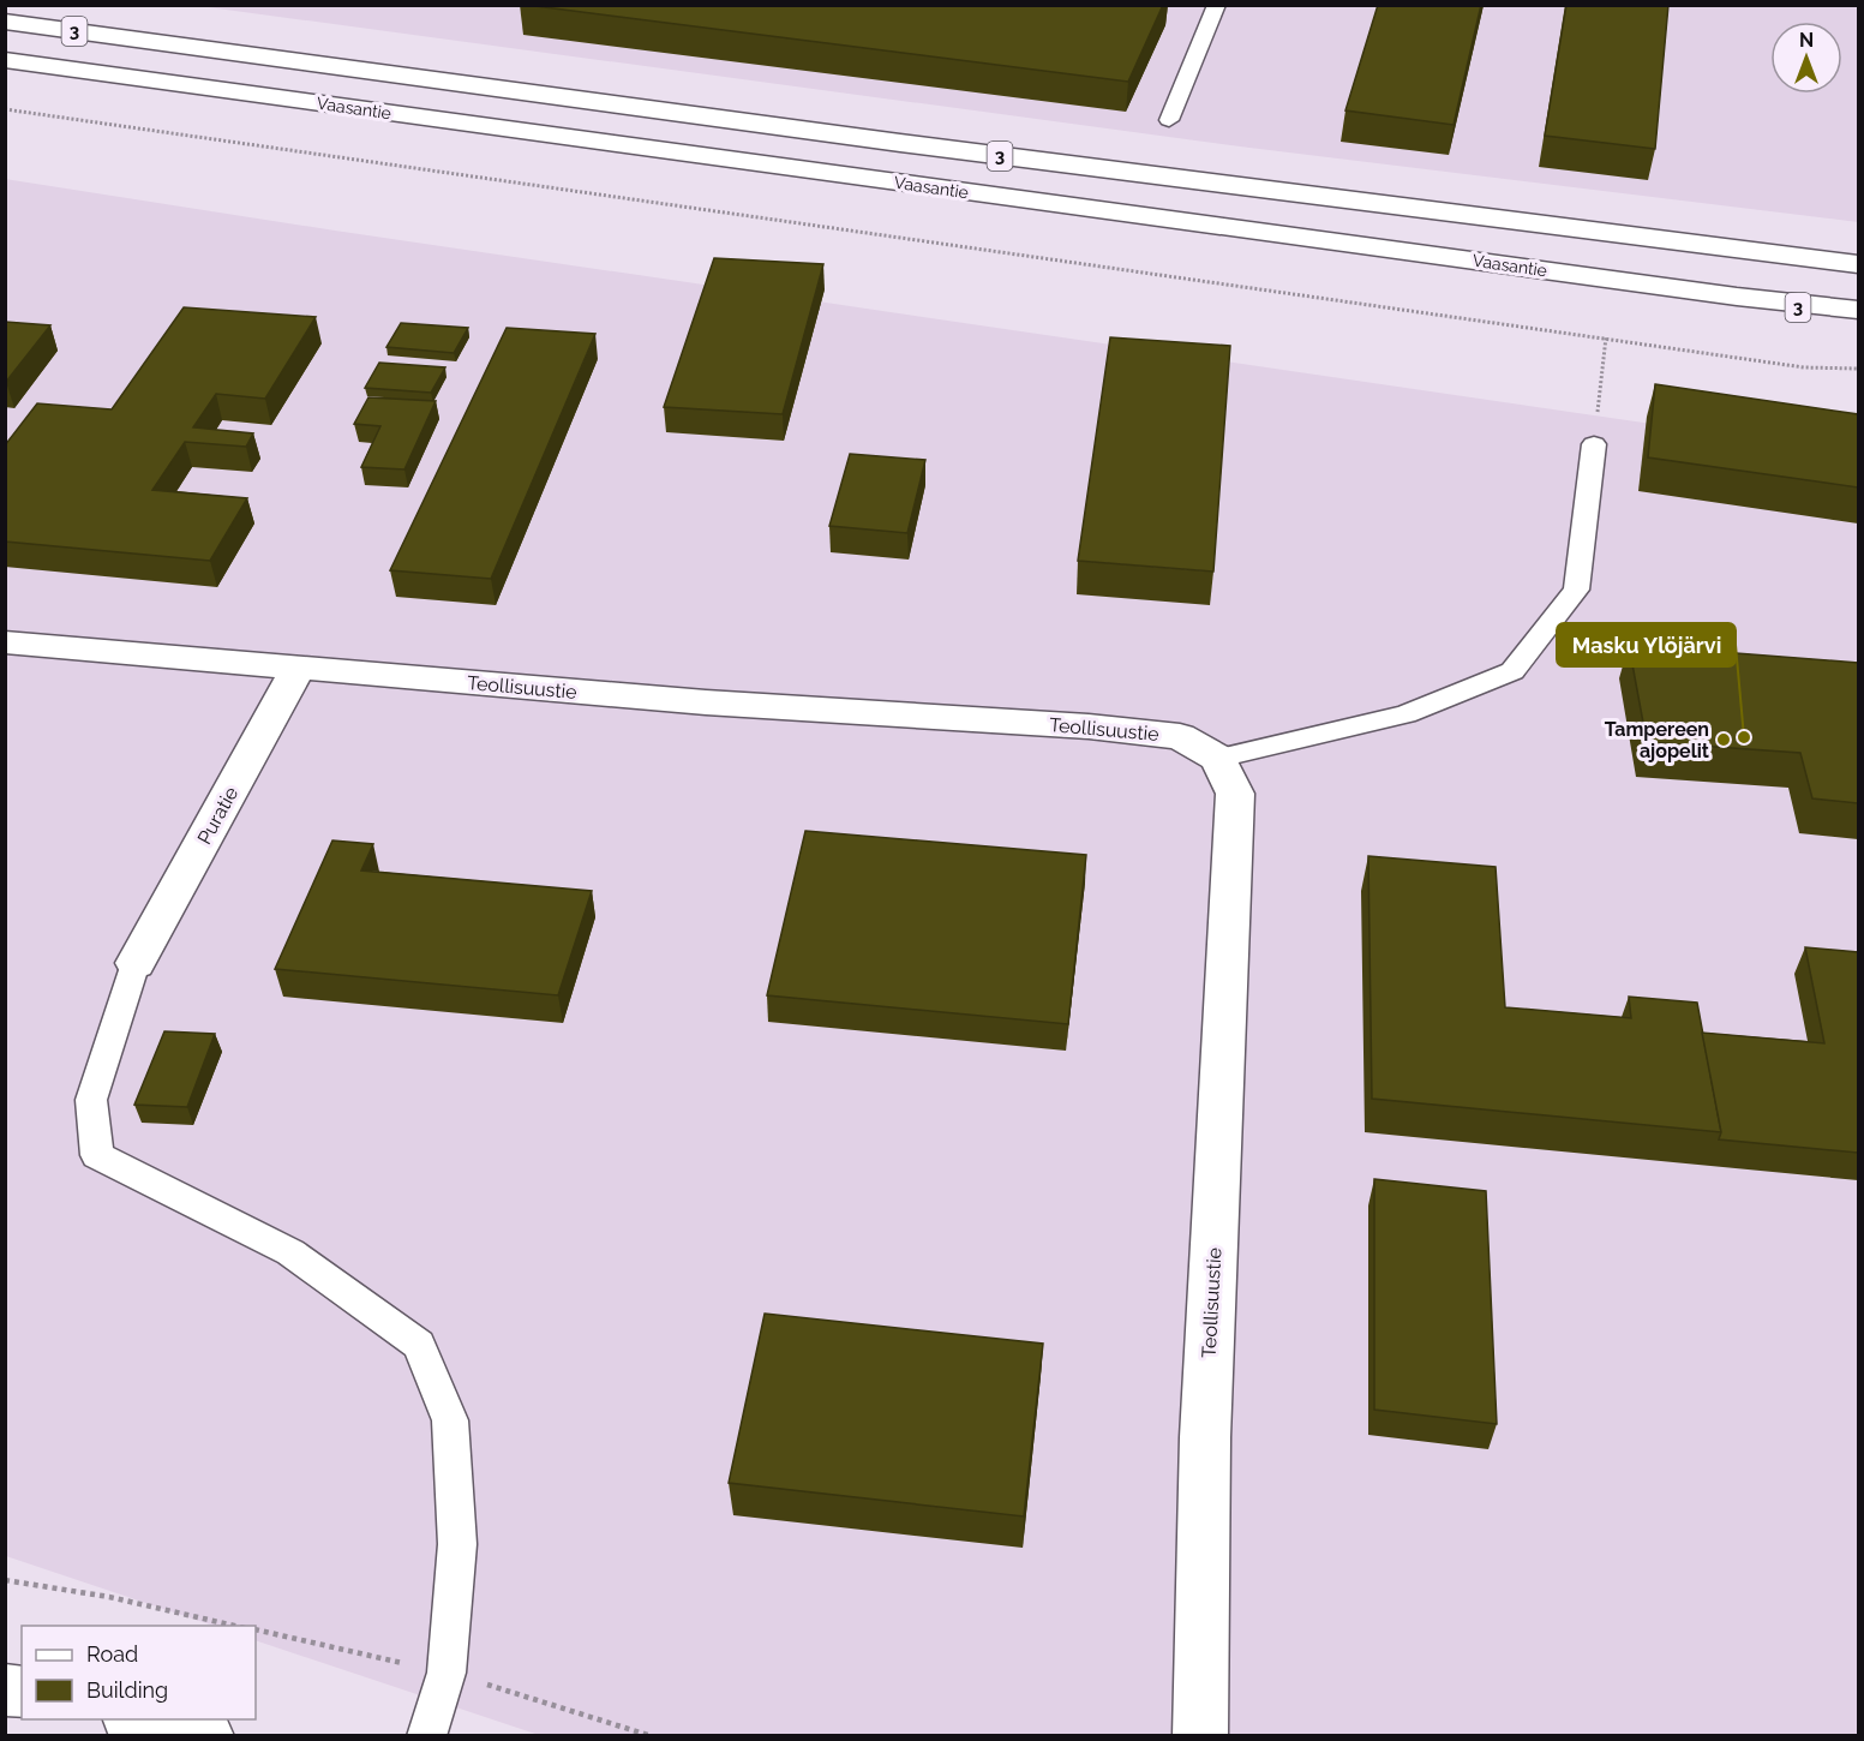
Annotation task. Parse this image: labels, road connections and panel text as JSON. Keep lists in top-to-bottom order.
{
  "streets": {
    "main road": [
      "3",
      "Vaasantie",
      "Teollisuustie",
      "Puratie"
    ]
  },
  "crossings": [
    ["3", "Vaasantie"],
    ["Teollisuustie", "Puratie"]
  ],
  "places": ["Masku Ylöjärvi", "Tampereen ajopelit"],
  "legend": ["Road", "Building"],
  "north": "top"
}
